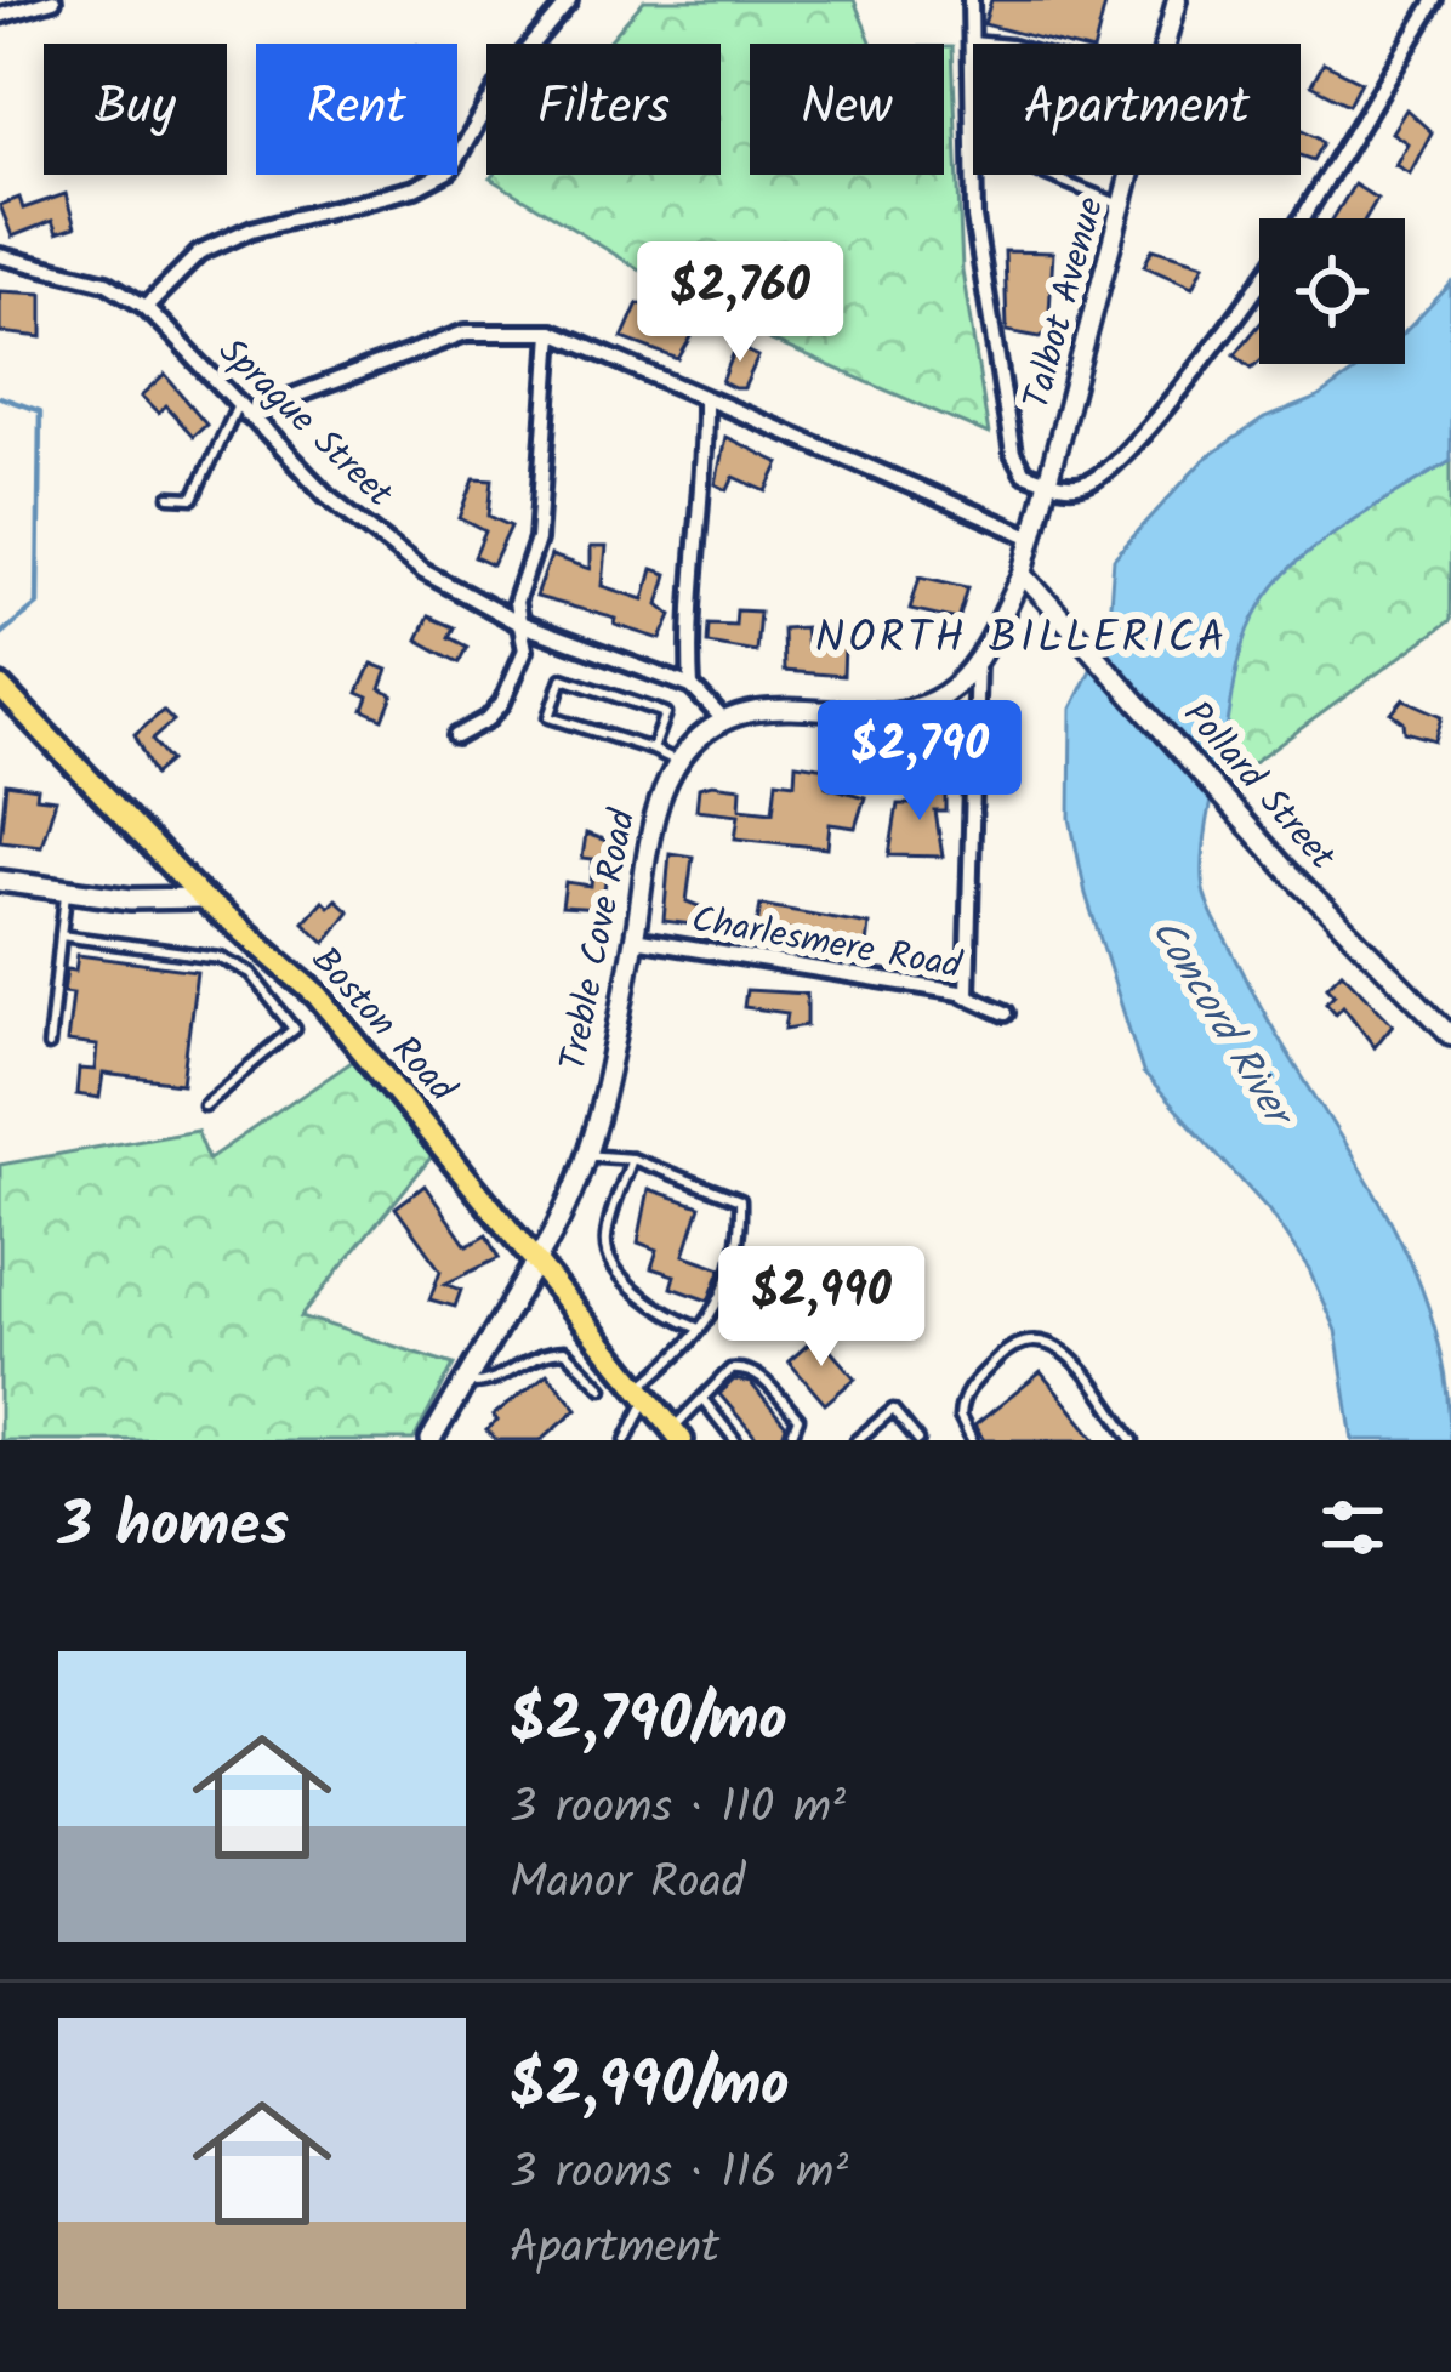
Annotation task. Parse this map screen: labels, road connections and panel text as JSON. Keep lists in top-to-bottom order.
{
  "streets": {
    "main road": ["Treble Cove Road", "Boston Road"],
    "street": [
      "Talbot Avenue",
      "Sprague Street",
      "Pollard Street",
      "Charlesmere Road"
    ]
  },
  "crossings": [
    ["Talbot Avenue", "Pollard Street"],
    ["Sprague Street", "Treble Cove Road"],
    ["Treble Cove Road", "Charlesmere Road"],
    ["Treble Cove Road", "Boston Road"]
  ],
  "districts": ["NORTH BILLERICA"],
  "water": ["Concord River"],
  "page": {
    "chip": [
      "Buy",
      "Rent",
      "Filters",
      "New",
      "Apartment"
    ],
    "price": ["$2,760", "$2,790", "$2,990"],
    "heading": "3 homes",
    "list": [
      {
        "name": "$2,790/mo",
        "note": "3 rooms · 110 m² · Manor Road"
      },
      {
        "name": "$2,990/mo",
        "note": "3 rooms · 116 m² · Apartment"
      }
    ]
  }
}
